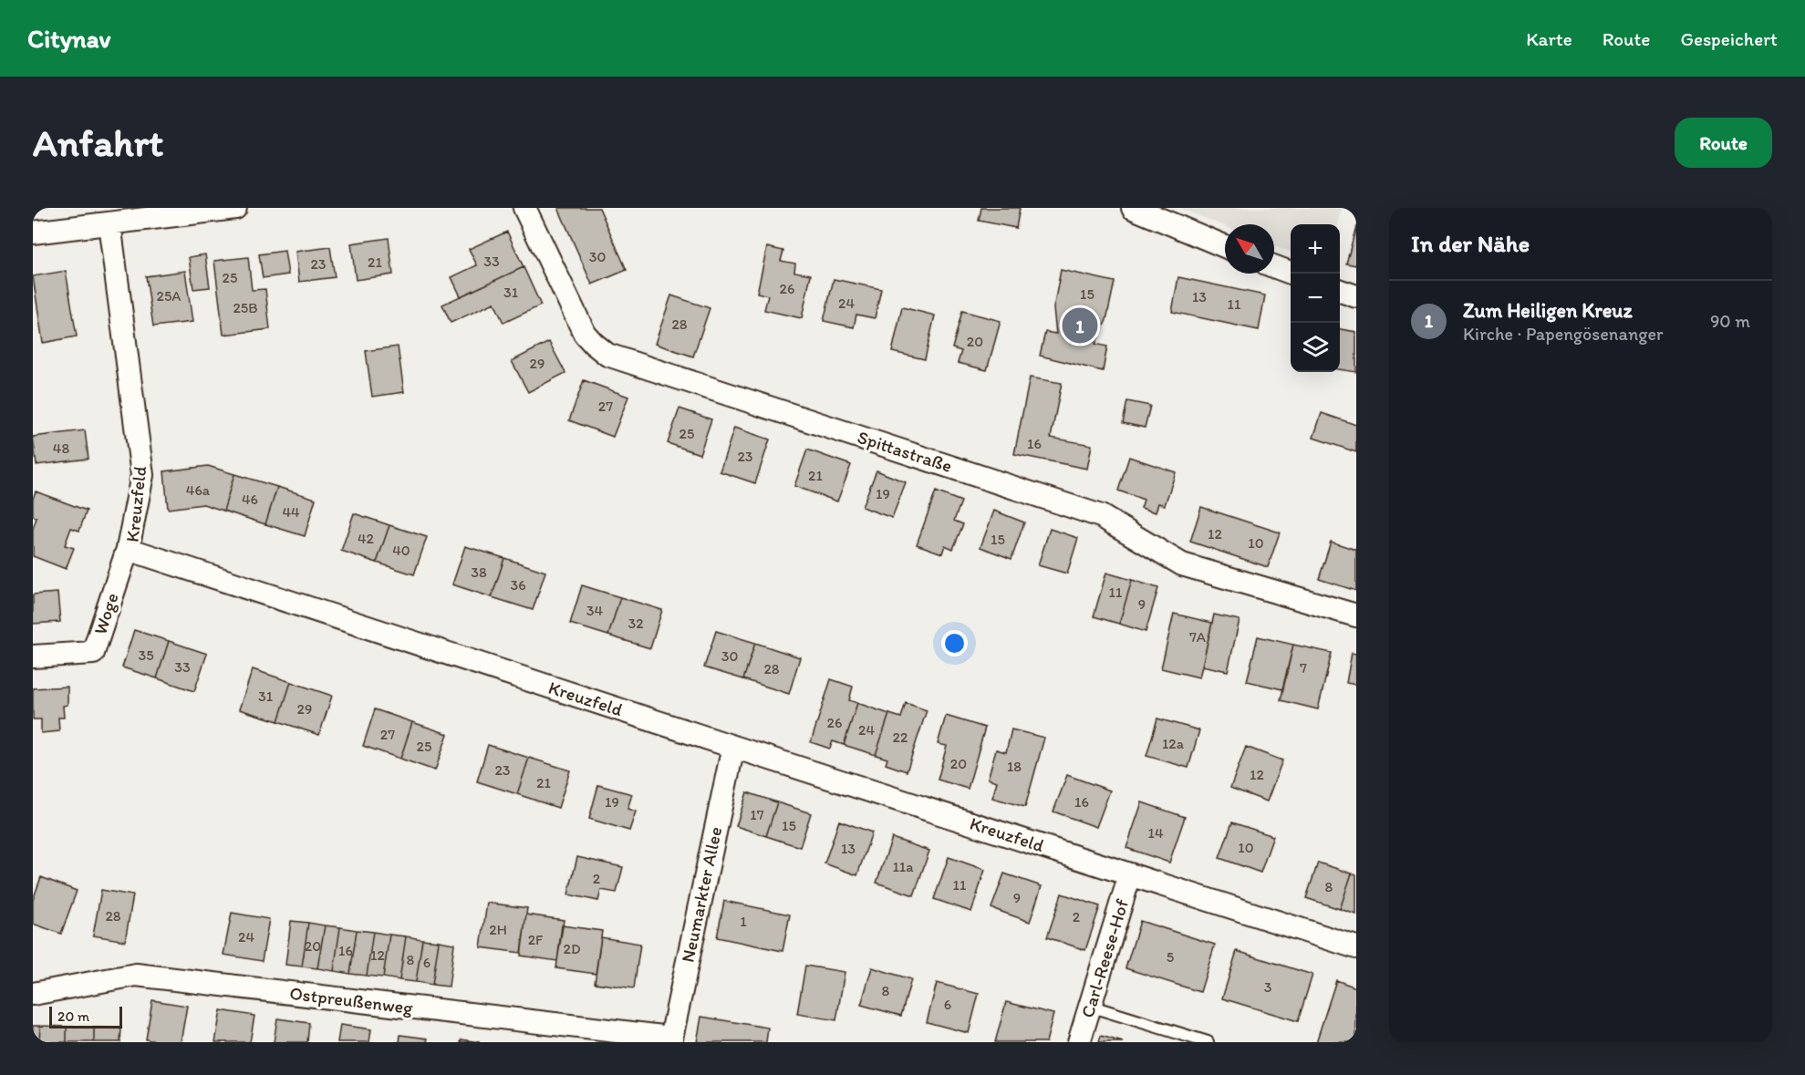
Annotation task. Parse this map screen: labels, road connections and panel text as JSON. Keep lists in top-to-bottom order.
{
  "streets": {
    "street": [
      "Spittastraße",
      "Kreuzfeld",
      "Woge",
      "Neumarkter Allee",
      "Carl-Reese-Hof",
      "Ostpreußenweg"
    ]
  },
  "crossings": [
    ["Kreuzfeld", "Woge"],
    ["Kreuzfeld", "Neumarkter Allee"],
    ["Kreuzfeld", "Carl-Reese-Hof"],
    ["Neumarkter Allee", "Ostpreußenweg"]
  ],
  "house_numbers": [
    "30",
    "33",
    "21",
    "23",
    "25",
    "26",
    "31",
    "15",
    "25A",
    "13",
    "24",
    "11",
    "25B",
    "28",
    "20",
    "29",
    "27",
    "25",
    "16",
    "48",
    "23",
    "21",
    "46a",
    "19",
    "46",
    "44",
    "12",
    "42",
    "15",
    "10",
    "40",
    "38",
    "36",
    "11",
    "9",
    "34",
    "32",
    "7A",
    "35",
    "30",
    "33",
    "7",
    "28",
    "31",
    "29",
    "26",
    "24",
    "27",
    "22",
    "12a",
    "25",
    "20",
    "18",
    "23",
    "12",
    "21",
    "19",
    "16",
    "17",
    "15",
    "14",
    "10",
    "13",
    "11a",
    "2",
    "11",
    "8",
    "9",
    "28",
    "2",
    "1",
    "2H",
    "24",
    "2F",
    "20",
    "2D",
    "16",
    "12",
    "5",
    "8",
    "6",
    "3",
    "8",
    "6"
  ],
  "scale_bar": "20 m",
  "north": "top left",
  "page": {
    "header": "Citynav",
    "nav": ["Karte", "Route", "Gespeichert"],
    "buttons": "Route",
    "title": "Anfahrt",
    "heading": "In der Nähe",
    "map_buttons": ["+", "−"],
    "list": [
      {
        "mark": "1",
        "name": "Zum Heiligen Kreuz",
        "note": "Kirche · Papengösenanger",
        "value": "90 m"
      }
    ],
    "pins": "1",
    "scale": "20 m"
  }
}
